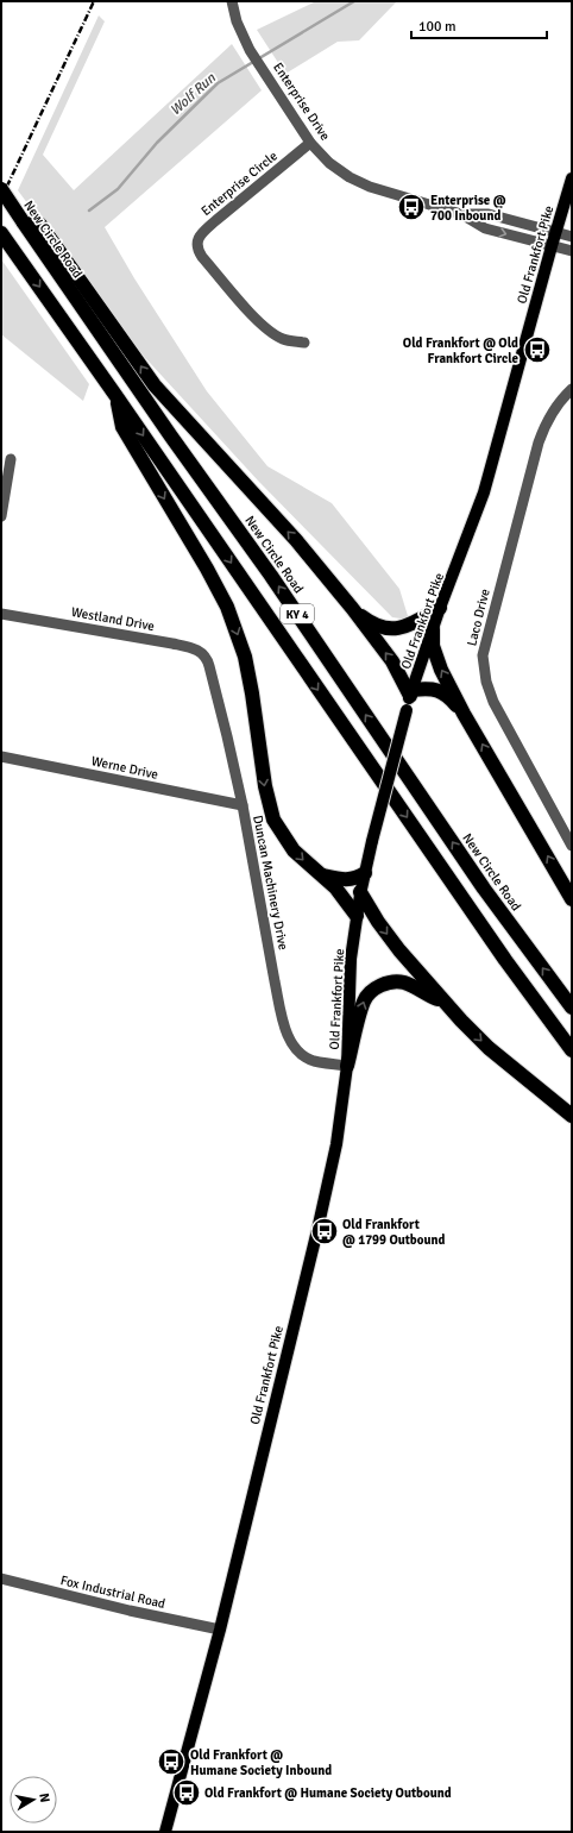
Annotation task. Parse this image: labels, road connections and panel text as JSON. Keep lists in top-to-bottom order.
{
  "streets": {
    "highway": ["New Circle Road", "KY 4"],
    "main road": ["Old Frankfort Pike"],
    "street": [
      "Enterprise Drive",
      "Enterprise Circle",
      "Laco Drive",
      "Westland Drive",
      "Werne Drive",
      "Duncan Machinery Drive",
      "Fox Industrial Road"
    ]
  },
  "crossings": [
    ["Enterprise Drive", "Enterprise Circle"],
    ["Enterprise Drive", "Old Frankfort Pike"],
    ["Old Frankfort Pike", "Duncan Machinery Drive"],
    ["Old Frankfort Pike", "Fox Industrial Road"],
    ["Westland Drive", "Duncan Machinery Drive"],
    ["Werne Drive", "Duncan Machinery Drive"]
  ],
  "water": ["Wolf Run"],
  "places": {
    "bus stop": [
      "Enterprise @ 700 Inbound",
      "Old Frankfort @ Old Frankfort Circle",
      "Old Frankfort @ 1799 Outbound",
      "Old Frankfort @ Humane Society Inbound",
      "Old Frankfort @ Humane Society Outbound"
    ]
  },
  "scale_bar": "100 m",
  "north": "right"
}
